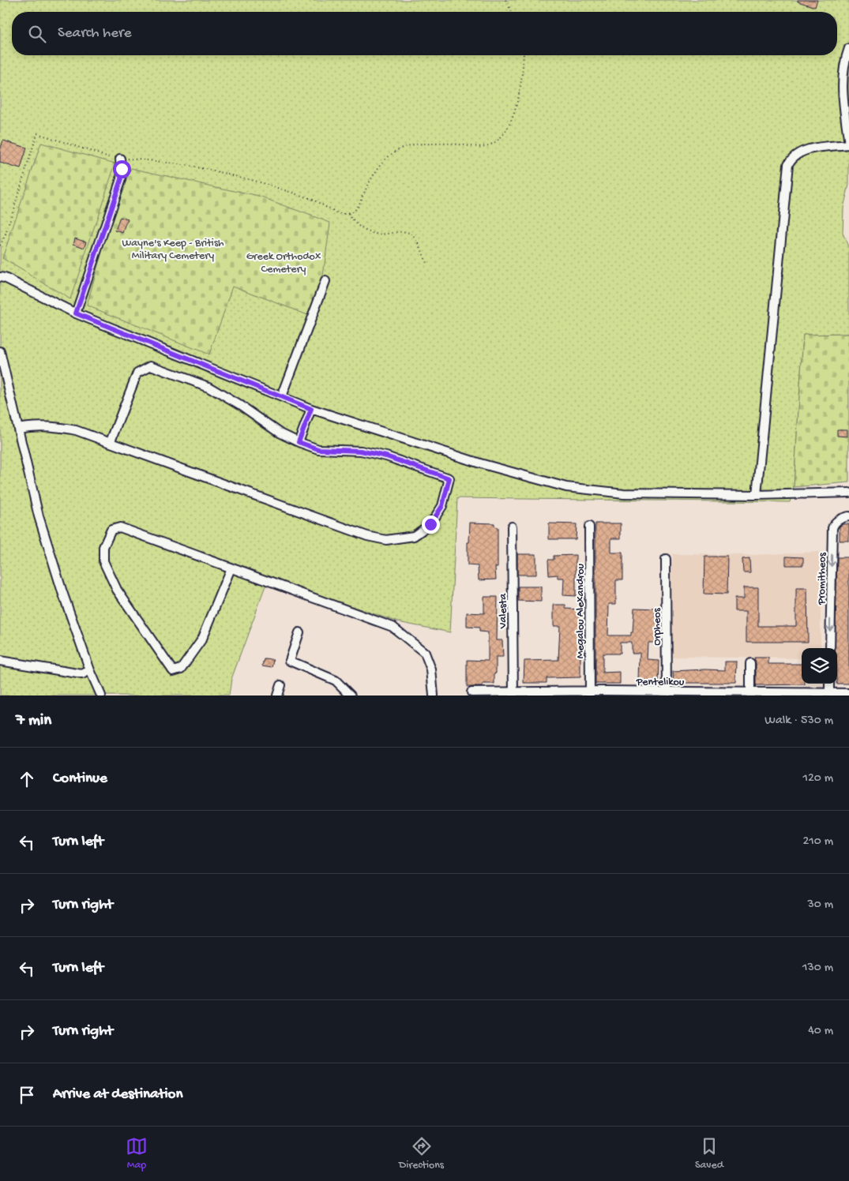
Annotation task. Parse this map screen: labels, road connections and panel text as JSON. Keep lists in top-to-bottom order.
{
  "streets": {
    "street": [
      "Promitheos",
      "Valesta",
      "Megalou Alexandrou",
      "Orpheos",
      "Pentelikou"
    ]
  },
  "crossings": [
    ["Valesta", "Pentelikou"],
    ["Megalou Alexandrou", "Pentelikou"],
    ["Orpheos", "Pentelikou"]
  ],
  "one_way": ["Promitheos"],
  "parks": ["Wayne's Keep - British Military Cemetery", "Greek Orthodox Cemetery"],
  "page": {
    "search": "Search here",
    "heading": ["7 min", "Walk · 530 m"],
    "list": [
      ["Continue", "120 m"],
      ["Turn left", "210 m"],
      ["Turn right", "30 m"],
      ["Turn left", "130 m"],
      ["Turn right", "40 m"],
      "Arrive at destination"
    ],
    "nav": ["Map", "Directions", "Saved"]
  }
}
